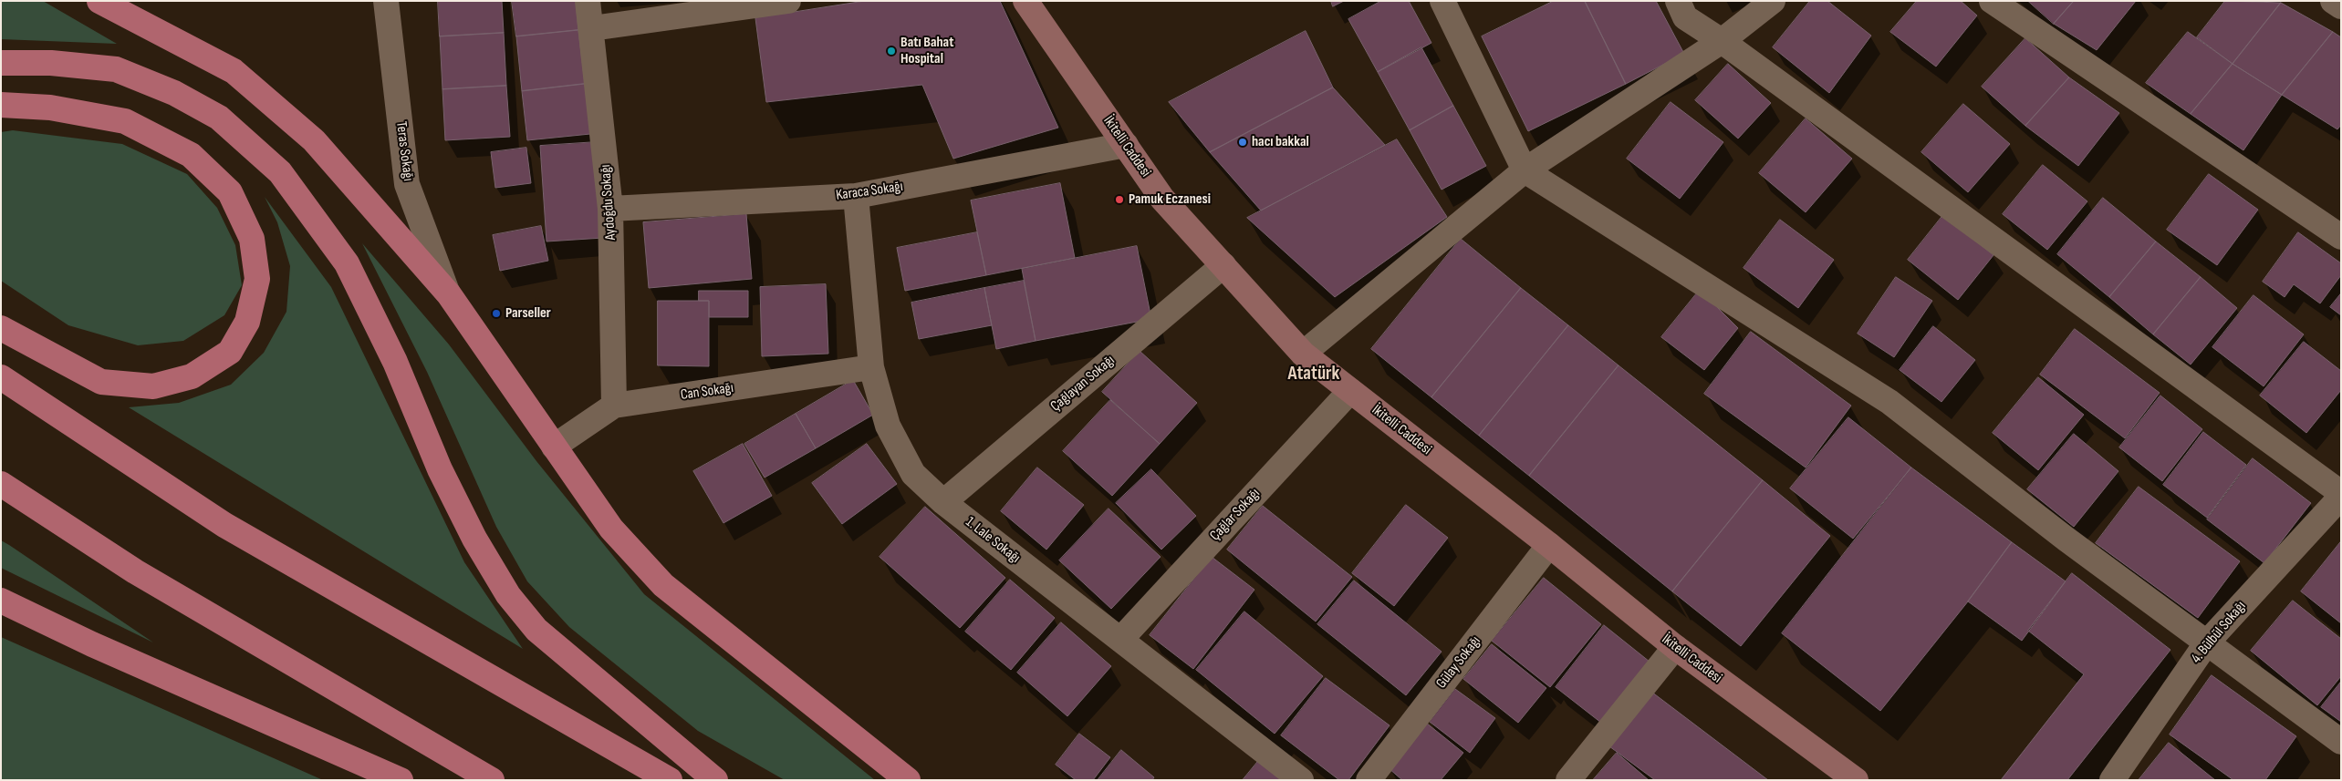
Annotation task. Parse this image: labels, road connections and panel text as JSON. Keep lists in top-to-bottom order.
{
  "streets": {
    "main road": ["İkitelli Caddesi"],
    "street": [
      "Teras Sokağı",
      "Karaca Sokağı",
      "Aydoğdu Sokağı",
      "Çağlayan Sokağı",
      "Can Sokağı",
      "Çağlar Sokağı",
      "1. Lale Sokağı",
      "4. Bülbül Sokağı",
      "Gülay Sokağı"
    ]
  },
  "crossings": [
    ["İkitelli Caddesi", "Karaca Sokağı"],
    ["İkitelli Caddesi", "Çağlayan Sokağı"],
    ["İkitelli Caddesi", "Çağlar Sokağı"],
    ["İkitelli Caddesi", "Gülay Sokağı"],
    ["Karaca Sokağı", "Aydoğdu Sokağı"],
    ["Karaca Sokağı", "1. Lale Sokağı"],
    ["Aydoğdu Sokağı", "Can Sokağı"],
    ["Çağlayan Sokağı", "1. Lale Sokağı"],
    ["Can Sokağı", "1. Lale Sokağı"],
    ["Çağlar Sokağı", "1. Lale Sokağı"]
  ],
  "districts": ["Atatürk"],
  "places": [
    "Batı Bahat Hospital",
    "hacı bakkal",
    "Pamuk Eczanesi",
    "Parseller"
  ]
}
